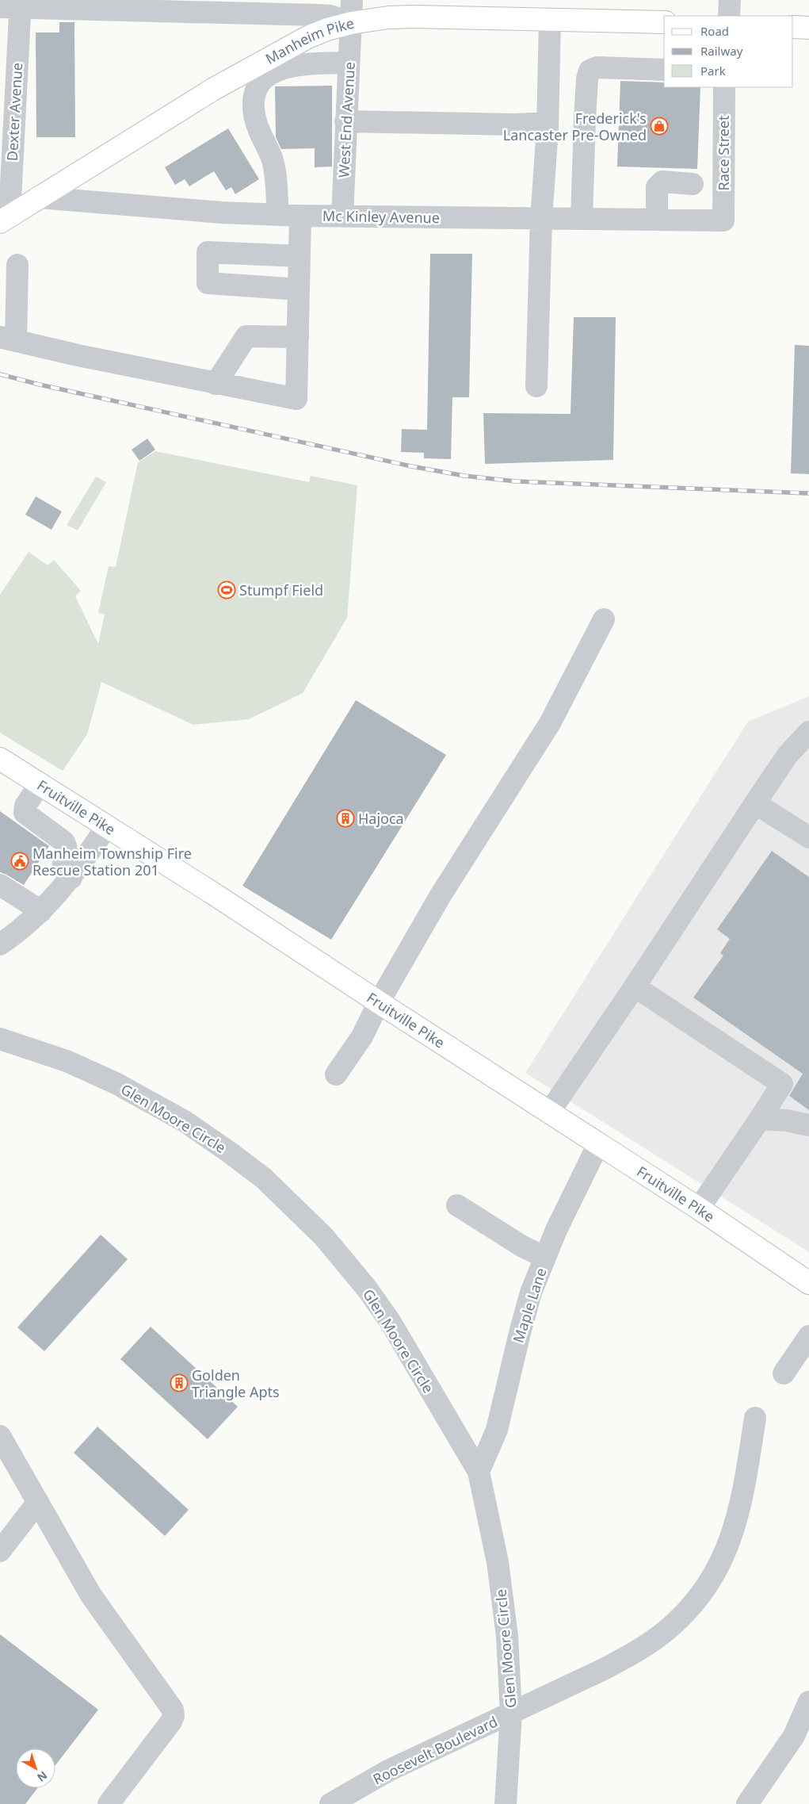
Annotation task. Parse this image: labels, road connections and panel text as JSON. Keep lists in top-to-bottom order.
{
  "streets": {
    "main road": ["Manheim Pike", "Fruitville Pike"],
    "street": [
      "Dexter Avenue",
      "West End Avenue",
      "Race Street",
      "Mc Kinley Avenue",
      "Glen Moore Circle",
      "Maple Lane",
      "Roosevelt Boulevard"
    ]
  },
  "crossings": [
    ["Manheim Pike", "Dexter Avenue"],
    ["Manheim Pike", "West End Avenue"],
    ["Manheim Pike", "Mc Kinley Avenue"],
    ["West End Avenue", "Mc Kinley Avenue"],
    ["Race Street", "Mc Kinley Avenue"],
    ["Fruitville Pike", "Maple Lane"],
    ["Glen Moore Circle", "Maple Lane"],
    ["Glen Moore Circle", "Roosevelt Boulevard"]
  ],
  "places": {
    "shop": ["Frederick's Lancaster Pre-Owned"],
    "sports": ["Stumpf Field"],
    "building": ["Hajoca", "Golden Triangle Apts"],
    "public building": ["Manheim Township Fire Rescue Station 201"]
  },
  "legend": ["Road", "Railway", "Park"],
  "north": "bottom right"
}
